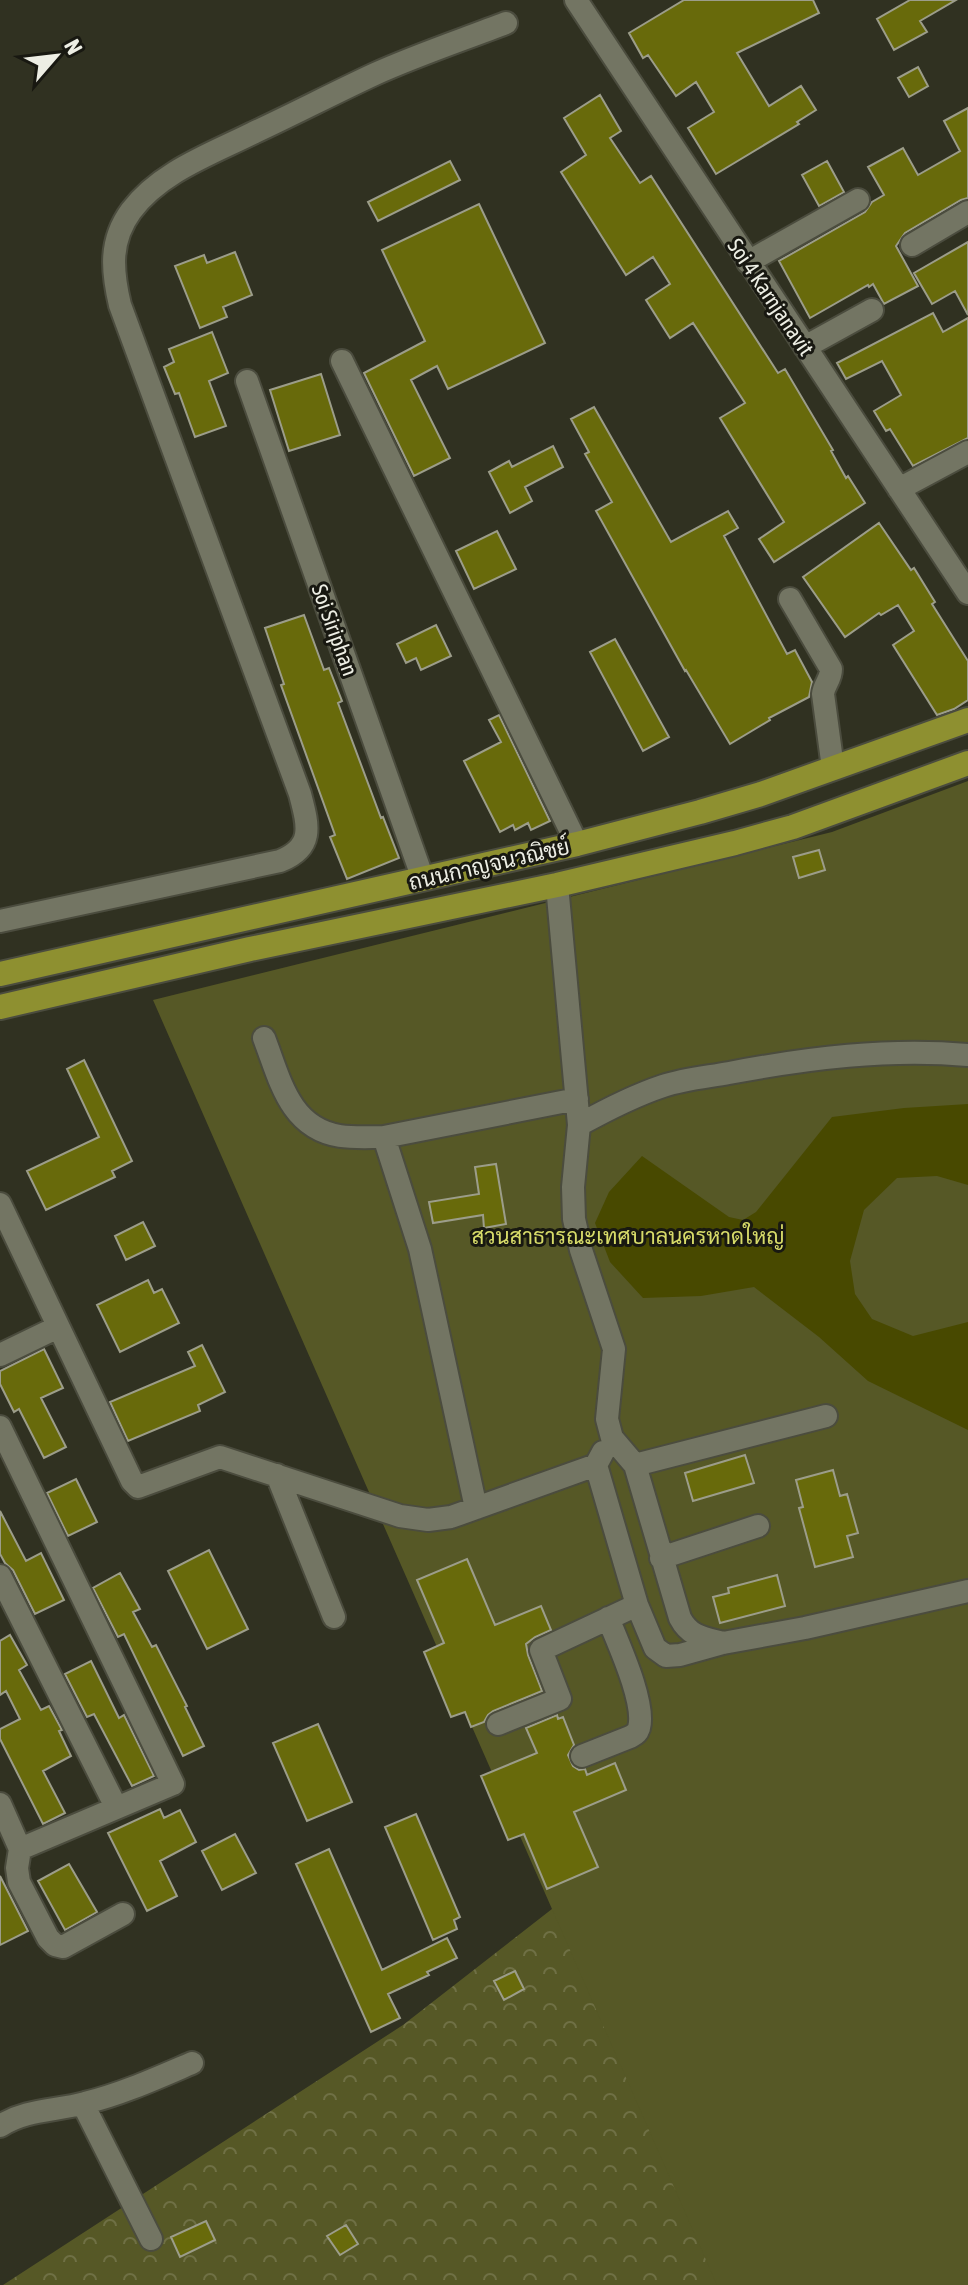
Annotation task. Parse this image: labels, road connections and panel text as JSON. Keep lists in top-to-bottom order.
{
  "streets": {
    "main road": ["ถนนกาญจนวณิชย์"],
    "street": ["Soi 4 Karnjanavit", "Soi Siriphan"]
  },
  "crossings": [
    ["Soi Siriphan", "ถนนกาญจนวณิชย์"]
  ],
  "parks": ["สวนสาธารณะเทศบาลนครหาดใหญ่"],
  "north": "top right"
}
